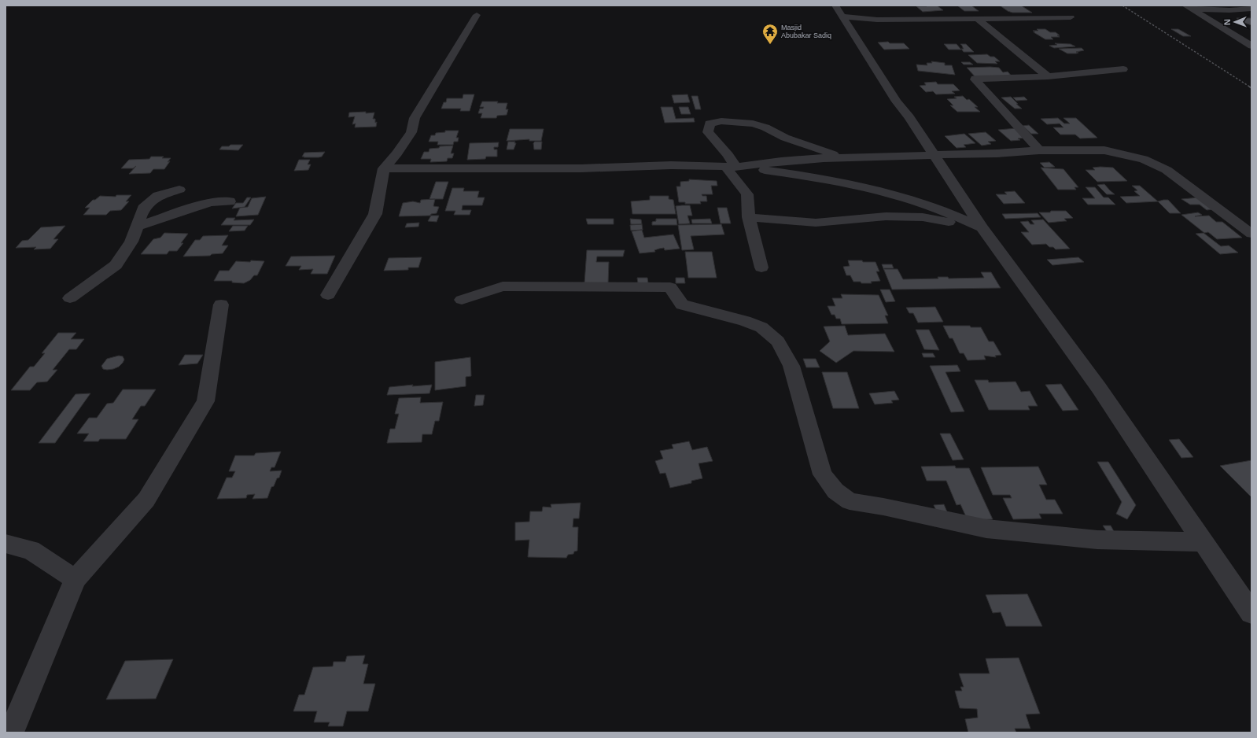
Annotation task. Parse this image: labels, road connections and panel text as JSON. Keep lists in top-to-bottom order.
{
  "places": {
    "temple": ["Masjid Abubakar Sadiq"]
  },
  "north": "left"
}
